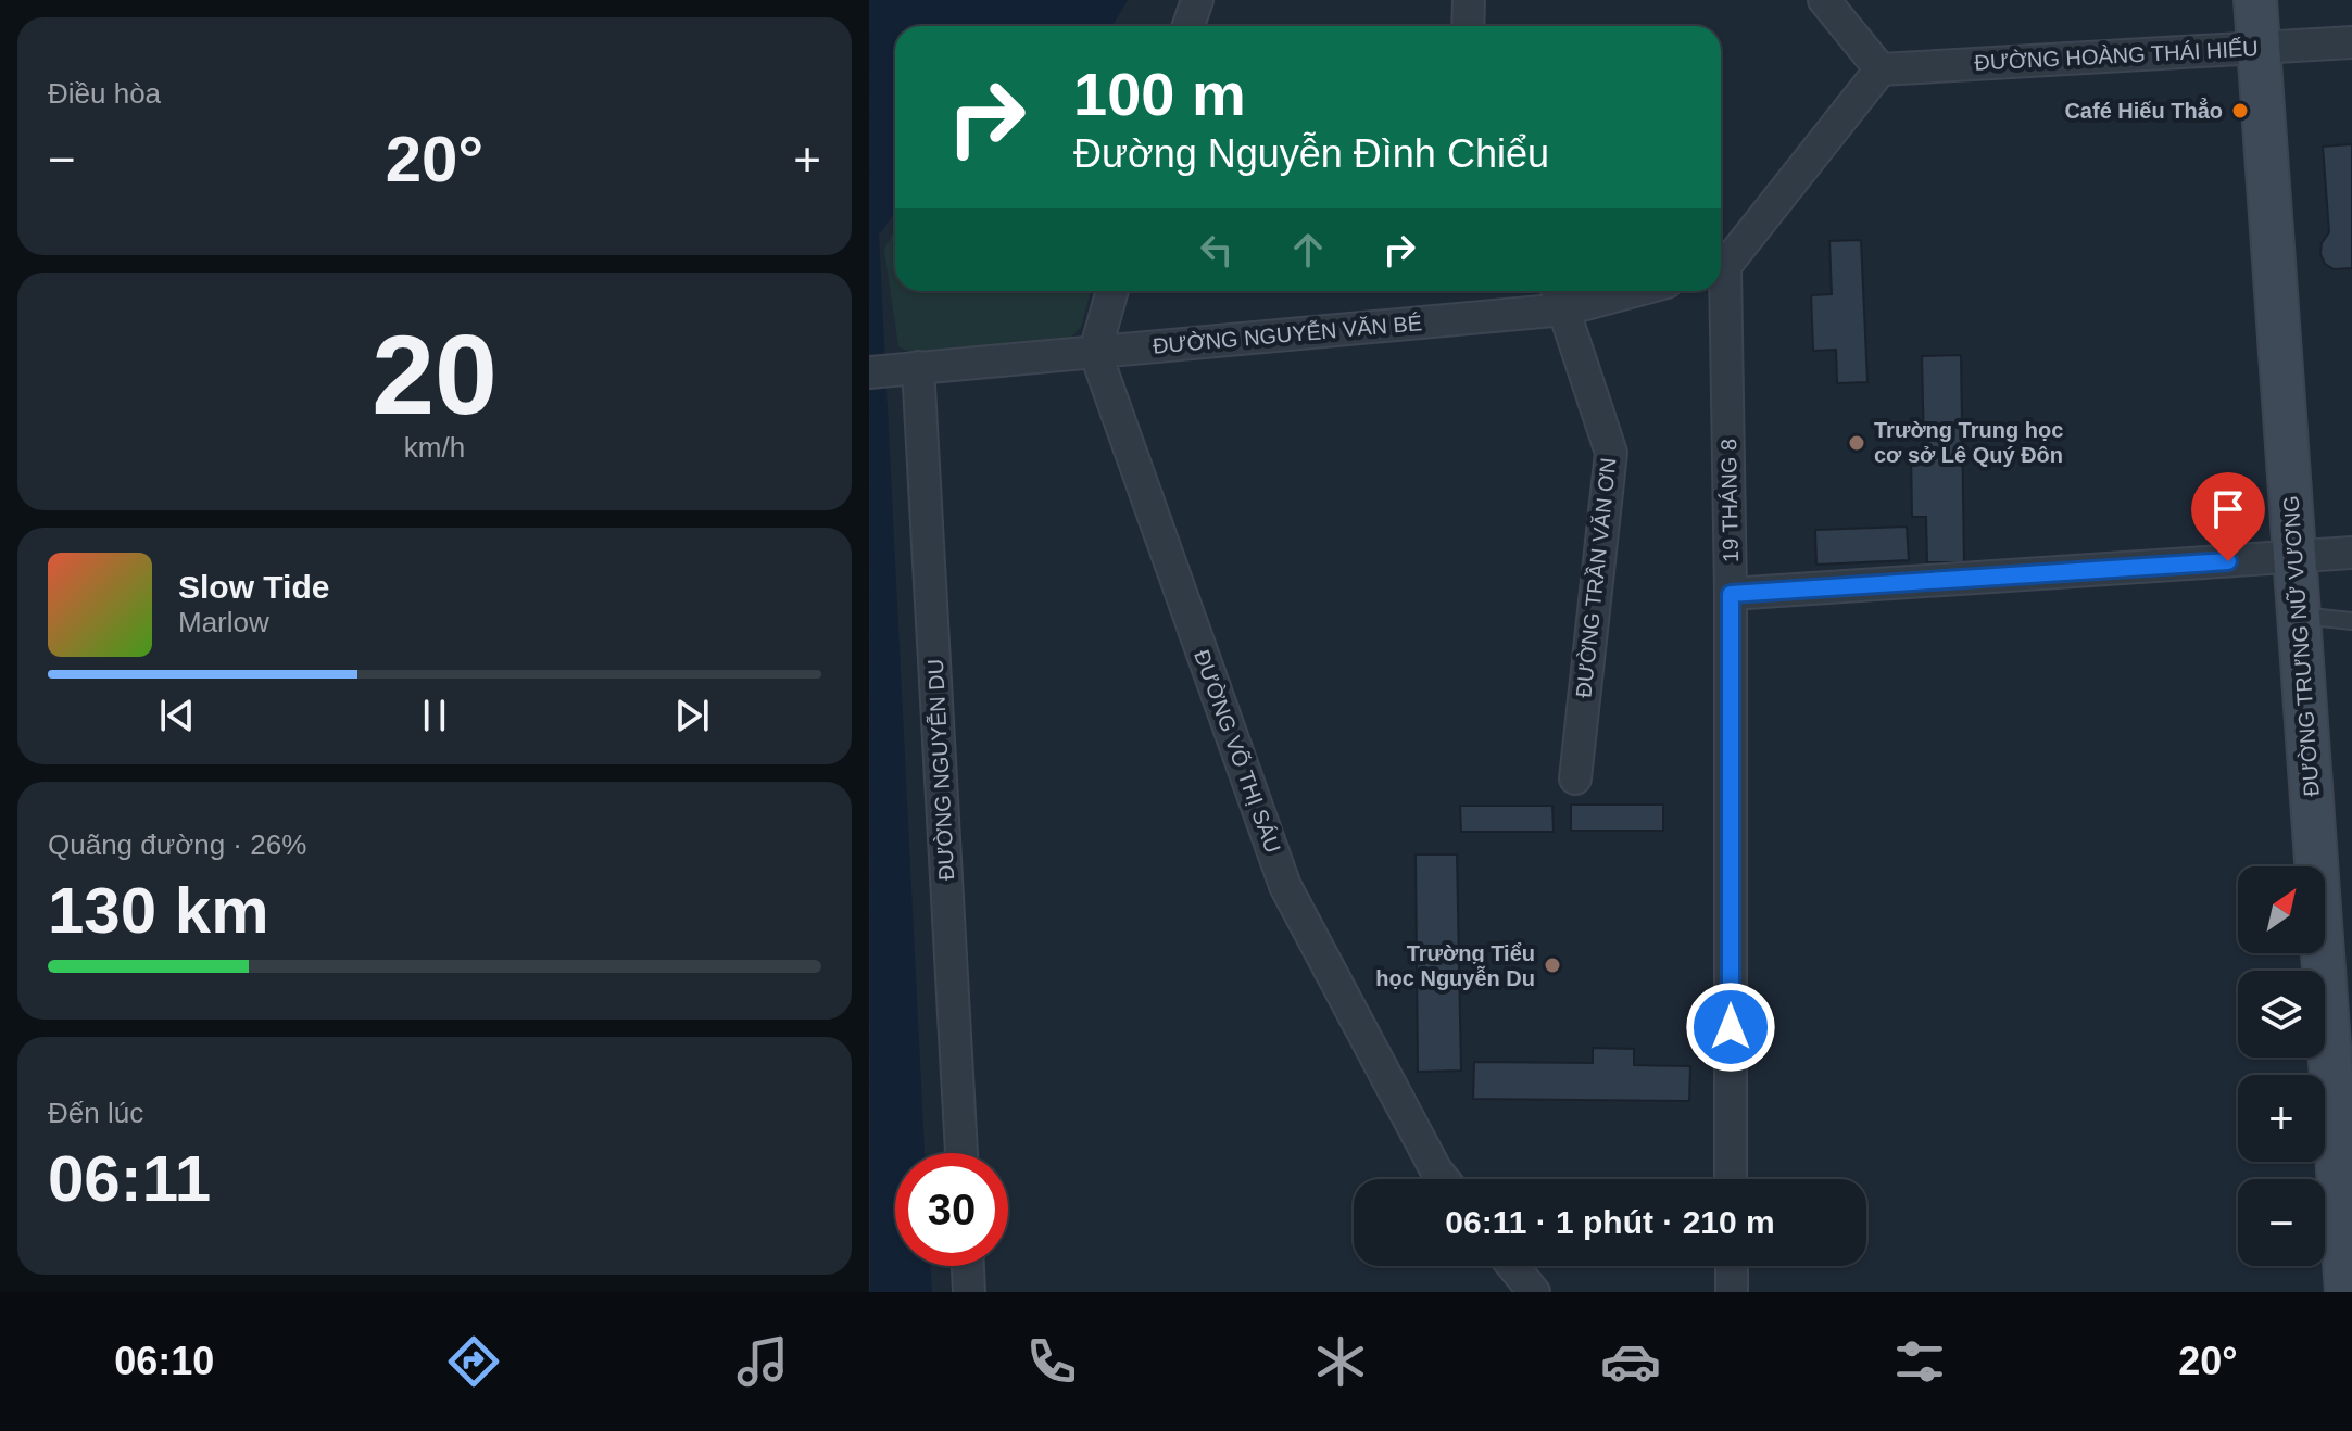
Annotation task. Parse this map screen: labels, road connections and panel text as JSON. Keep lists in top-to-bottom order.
{
  "streets": {
    "main road": ["ĐƯỜNG TRƯNG NỮ VƯƠNG"],
    "street": [
      "ĐƯỜNG HOÀNG THÁI HIẾU",
      "ĐƯỜNG NGUYỄN VĂN BÉ",
      "19 THÁNG 8",
      "ĐƯỜNG TRẦN VĂN ƠN",
      "ĐƯỜNG VÕ THỊ SÁU",
      "ĐƯỜNG NGUYỄN DU"
    ]
  },
  "crossings": [
    ["ĐƯỜNG HOÀNG THÁI HIẾU", "19 THÁNG 8"],
    ["ĐƯỜNG HOÀNG THÁI HIẾU", "ĐƯỜNG TRƯNG NỮ VƯƠNG"],
    ["ĐƯỜNG NGUYỄN VĂN BÉ", "ĐƯỜNG TRẦN VĂN ƠN"],
    ["ĐƯỜNG NGUYỄN VĂN BÉ", "ĐƯỜNG VÕ THỊ SÁU"],
    ["ĐƯỜNG NGUYỄN VĂN BÉ", "ĐƯỜNG NGUYỄN DU"]
  ],
  "places": ["Café Hiếu Thẳo", "Trường Trung học cơ sở Lê Quý Đôn", "Trường Tiểu học Nguyễn Du"],
  "north": "top right",
  "page": {
    "tile": [
      "Điều hòa",
      ["20", "km/h"],
      ["Quãng đường · 26%", "130 km"],
      ["Đến lúc", "06:11"]
    ],
    "turn": ["100 m", "Đường Nguyễn Đình Chiểu"],
    "heat": ["−", "20°", "+"],
    "song": ["Slow Tide", "Marlow"],
    "map_buttons": ["+", "−"],
    "limit": "30",
    "trip": "06:11 · 1 phút · 210 m",
    "tabs": ["06:10", "20°"]
  }
}
